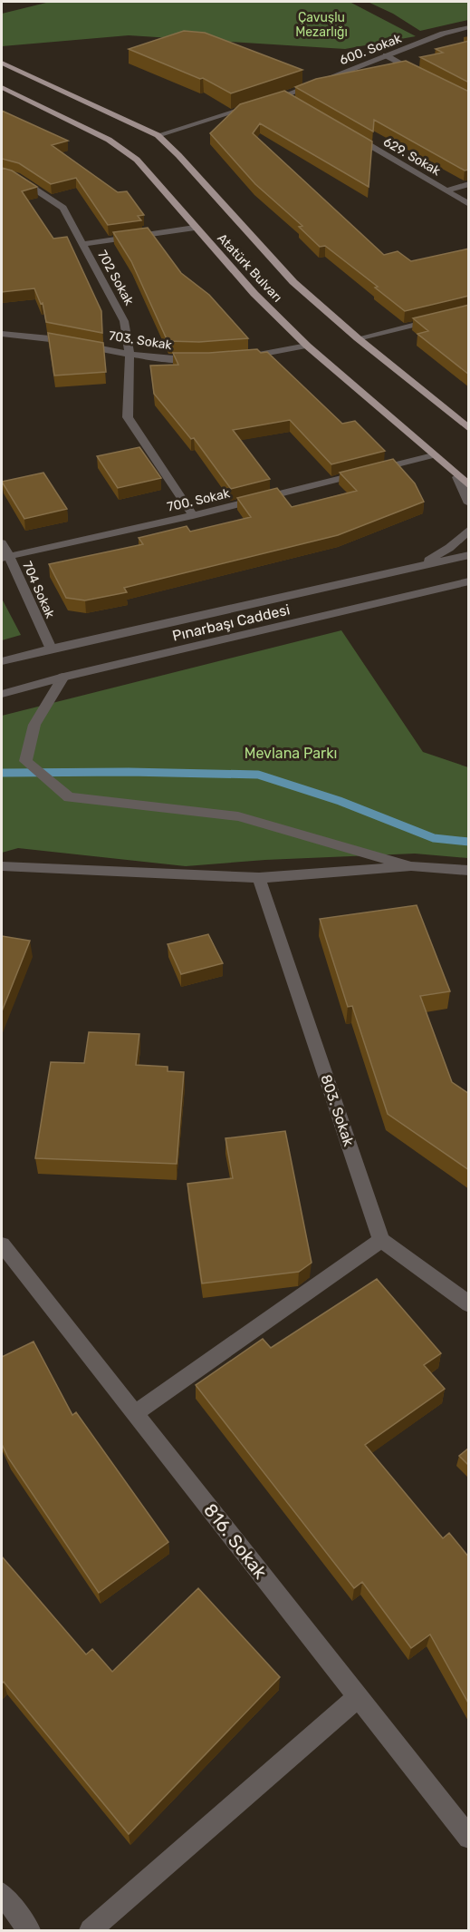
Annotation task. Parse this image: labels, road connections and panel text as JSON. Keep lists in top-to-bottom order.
{
  "streets": {
    "main road": ["Atatürk Bulvarı"],
    "street": [
      "600. Sokak",
      "629. Sokak",
      "702 Sokak",
      "703. Sokak",
      "700. Sokak",
      "704 Sokak",
      "Pınarbaşı Caddesi",
      "803. Sokak",
      "816. Sokak"
    ]
  },
  "crossings": [
    ["Atatürk Bulvarı", "700. Sokak"],
    ["702 Sokak", "703. Sokak"],
    ["702 Sokak", "700. Sokak"],
    ["700. Sokak", "704 Sokak"],
    ["704 Sokak", "Pınarbaşı Caddesi"]
  ],
  "parks": ["Çavuşlu Mezarlığı", "Mevlana Parkı"]
}
